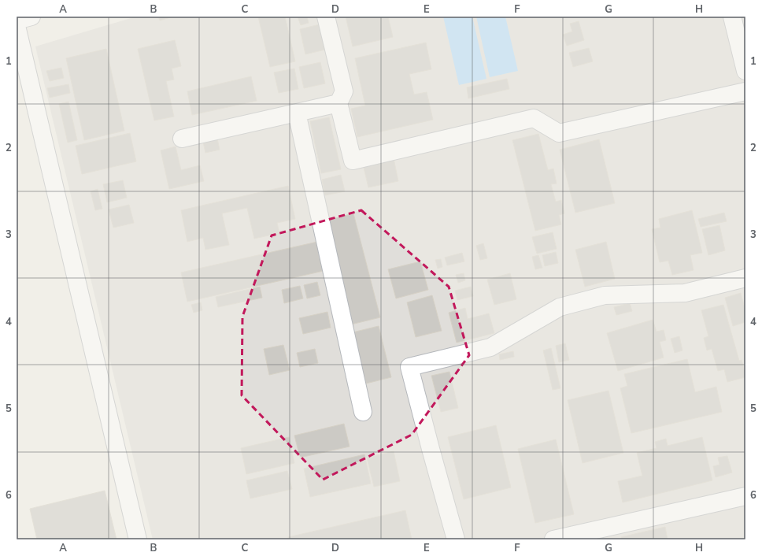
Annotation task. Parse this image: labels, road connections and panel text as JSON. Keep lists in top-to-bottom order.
{
  "grid": {
    "columns": [
      "A",
      "B",
      "C",
      "D",
      "E",
      "F",
      "G",
      "H"
    ],
    "rows": [
      "1",
      "2",
      "3",
      "4",
      "5",
      "6"
    ]
  }
}
